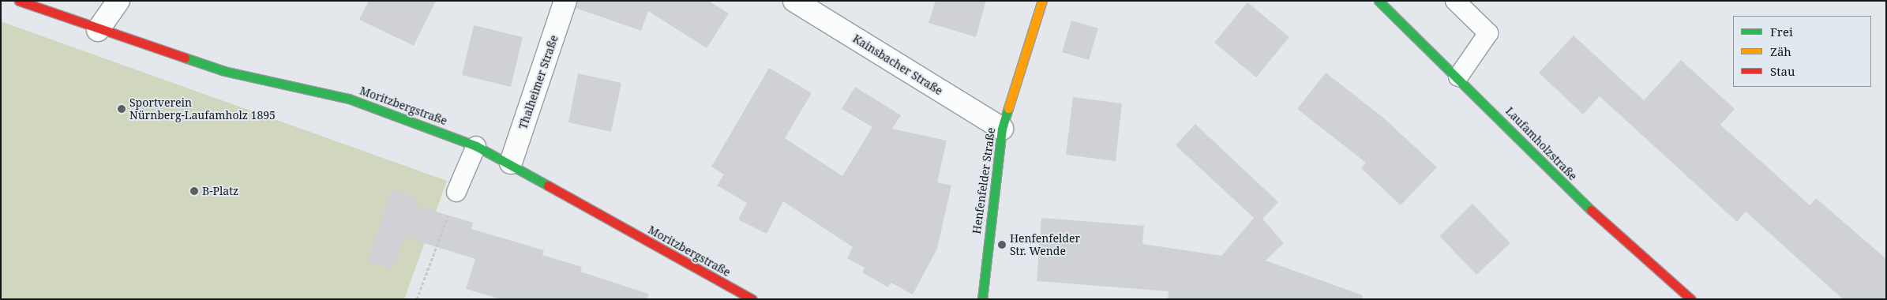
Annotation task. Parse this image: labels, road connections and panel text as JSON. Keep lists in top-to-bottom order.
{
  "streets": {
    "street": [
      "Kainsbacher Straße",
      "Thalheimer Straße",
      "Moritzbergstraße",
      "Laufamholzstraße",
      "Henfenfelder Straße"
    ]
  },
  "crossings": [
    ["Kainsbacher Straße", "Henfenfelder Straße"],
    ["Thalheimer Straße", "Moritzbergstraße"]
  ],
  "places": ["Sportverein Nürnberg-Laufamholz 1895", "B-Platz", "Henfenfelder Str. Wende"],
  "legend": ["Frei", "Zäh", "Stau"]
}
